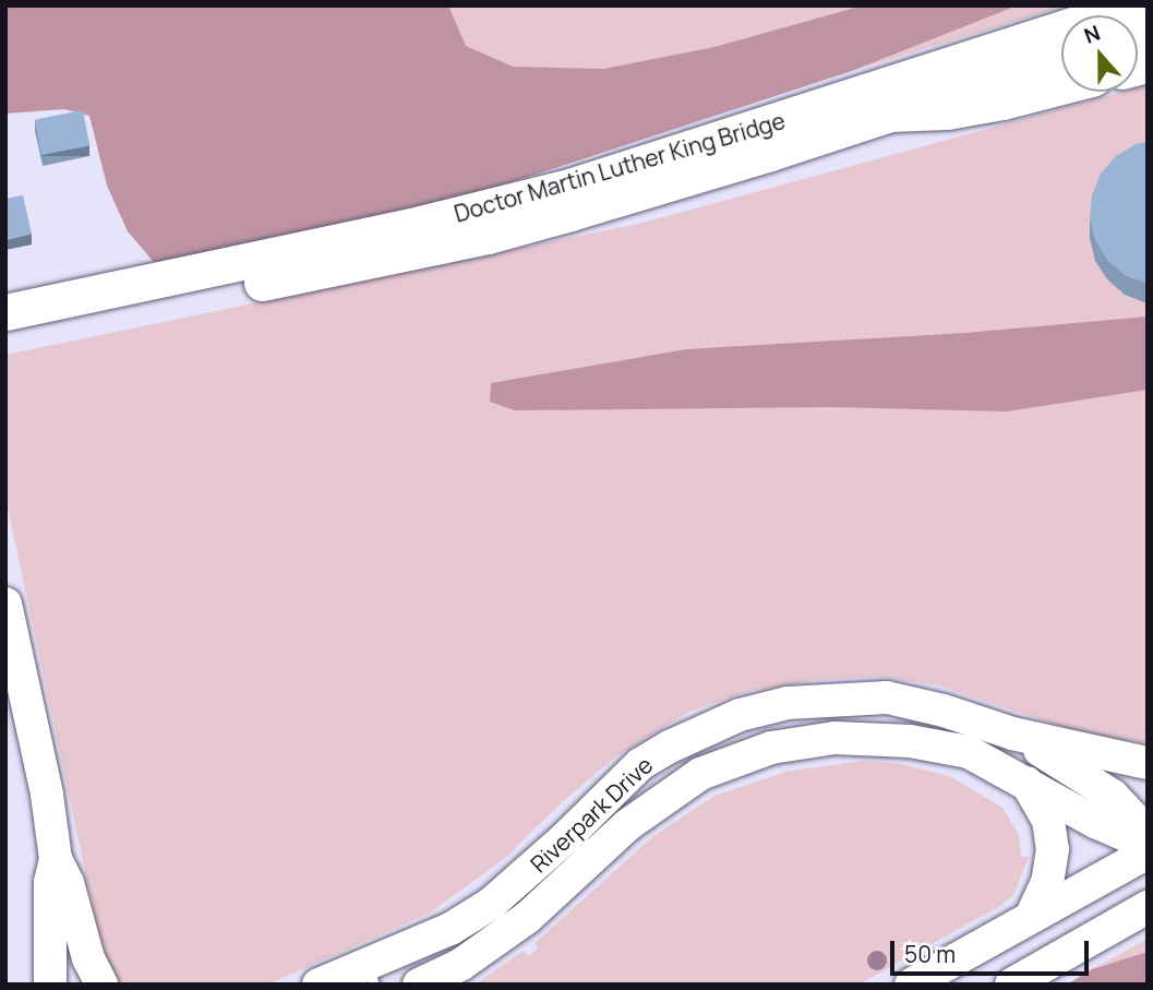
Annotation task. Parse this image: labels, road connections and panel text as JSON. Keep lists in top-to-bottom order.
{
  "streets": {
    "main road": ["Doctor Martin Luther King Bridge"],
    "street": ["Riverpark Drive"]
  },
  "scale_bar": "50 m",
  "north": "top"
}
